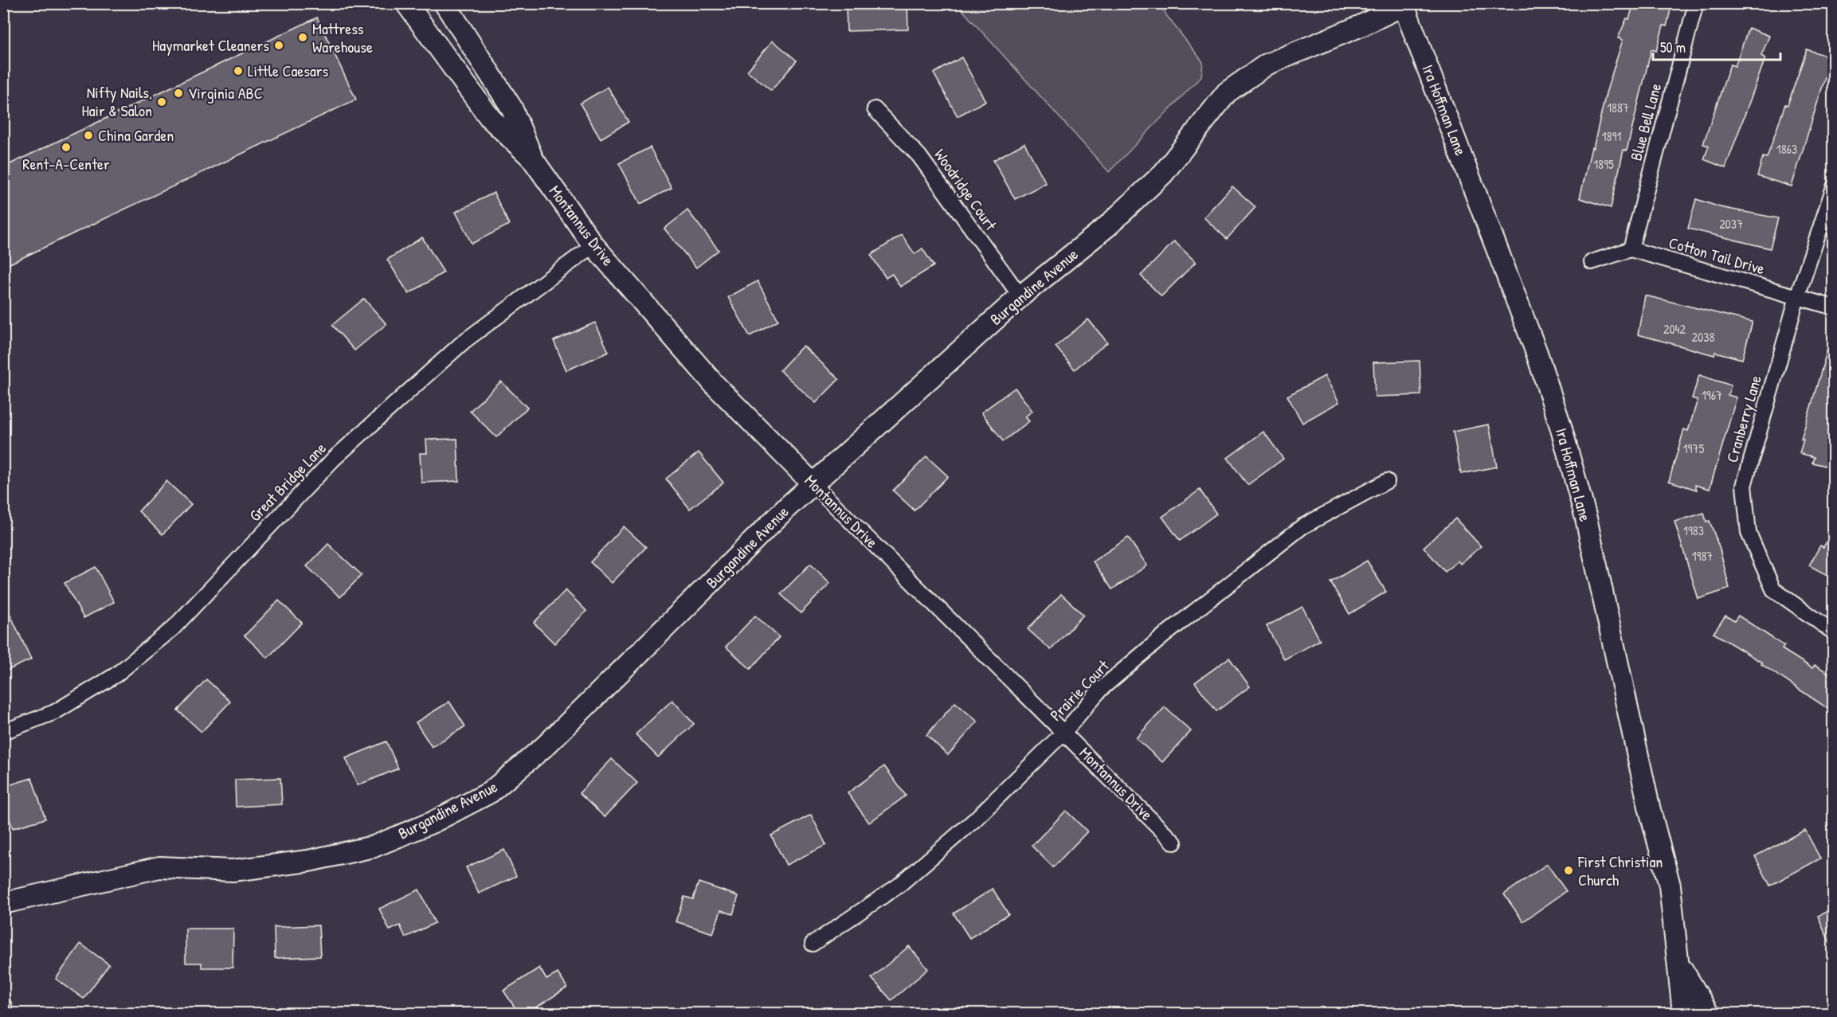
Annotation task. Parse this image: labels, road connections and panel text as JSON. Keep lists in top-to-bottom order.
{
  "streets": {
    "street": [
      "Ira Hoffman Lane",
      "Blue Bell Lane",
      "Woodridge Court",
      "Montannus Drive",
      "Cotton Tail Drive",
      "Burgandine Avenue",
      "Cranberry Lane",
      "Great Bridge Lane",
      "Prairie Court"
    ]
  },
  "crossings": [
    ["Ira Hoffman Lane", "Burgandine Avenue"],
    ["Blue Bell Lane", "Cotton Tail Drive"],
    ["Woodridge Court", "Burgandine Avenue"],
    ["Montannus Drive", "Burgandine Avenue"],
    ["Montannus Drive", "Great Bridge Lane"],
    ["Montannus Drive", "Prairie Court"],
    ["Cotton Tail Drive", "Cranberry Lane"]
  ],
  "places": [
    "Mattress Warehouse",
    "Haymarket Cleaners",
    "Little Caesars",
    "Virginia ABC",
    "Nifty Nails, Hair & Salon",
    "China Garden",
    "Rent-A-Center",
    "First Christian Church"
  ],
  "house_numbers": [
    "1887",
    "1891",
    "1863",
    "1895",
    "2037",
    "2042",
    "2038",
    "1967",
    "1975",
    "1983",
    "1987"
  ],
  "scale_bar": "50 m"
}
